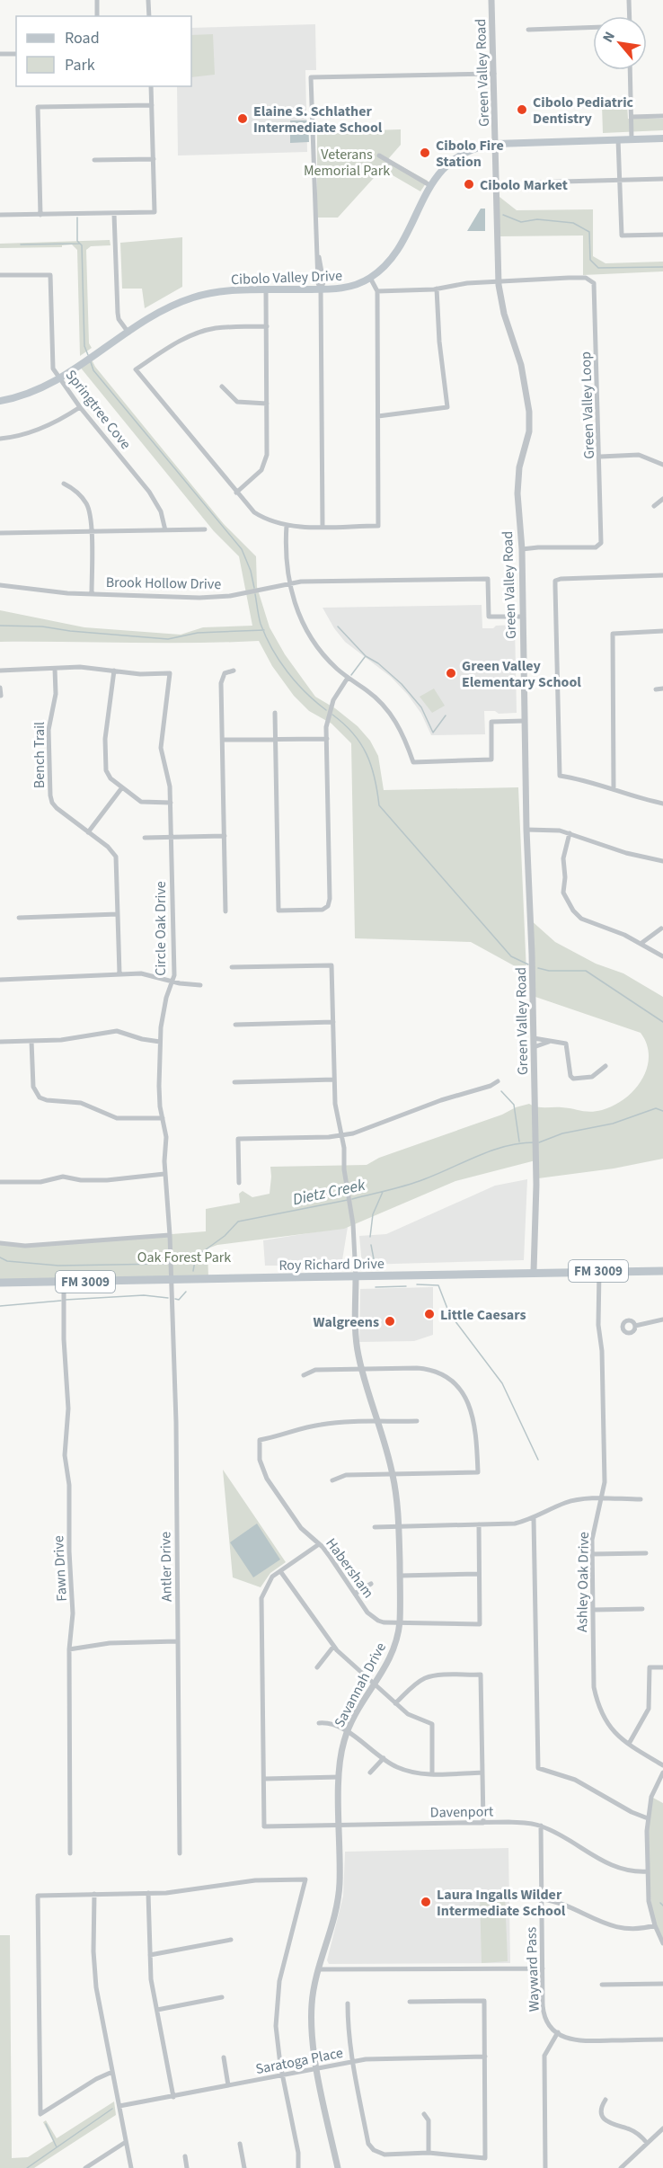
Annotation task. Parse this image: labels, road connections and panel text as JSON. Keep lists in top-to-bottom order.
{
  "streets": {
    "main road": ["Cibolo Valley Drive", "Roy Richard Drive", "FM 3009"],
    "street": [
      "Green Valley Road",
      "Green Valley Loop",
      "Springtree Cove",
      "Brook Hollow Drive",
      "Bench Trail",
      "Circle Oak Drive",
      "Antler Drive",
      "Habersham",
      "Fawn Drive",
      "Ashley Oak Drive",
      "Savannah Drive",
      "Davenport",
      "Wayward Pass",
      "Saratoga Place"
    ]
  },
  "crossings": [
    ["Green Valley Road", "Cibolo Valley Drive"],
    ["Green Valley Road", "Green Valley Loop"],
    ["Green Valley Road", "Brook Hollow Drive"],
    ["Green Valley Road", "Roy Richard Drive"],
    ["Cibolo Valley Drive", "Springtree Cove"],
    ["Circle Oak Drive", "Roy Richard Drive"],
    ["Circle Oak Drive", "Antler Drive"],
    ["Roy Richard Drive", "Antler Drive"],
    ["Roy Richard Drive", "Fawn Drive"],
    ["Roy Richard Drive", "Ashley Oak Drive"],
    ["Roy Richard Drive", "Savannah Drive"],
    ["Habersham", "Savannah Drive"],
    ["Savannah Drive", "Davenport"],
    ["Savannah Drive", "Saratoga Place"],
    ["Davenport", "Wayward Pass"]
  ],
  "water": ["Dietz Creek"],
  "parks": ["Veterans Memorial Park", "Oak Forest Park"],
  "places": [
    "Cibolo Pediatric Dentistry",
    "Elaine S. Schlather Intermediate School",
    "Cibolo Fire Station",
    "Cibolo Market",
    "Green Valley Elementary School",
    "Little Caesars",
    "Walgreens",
    "Laura Ingalls Wilder Intermediate School"
  ],
  "legend": ["Road", "Park"],
  "north": "top left"
}
